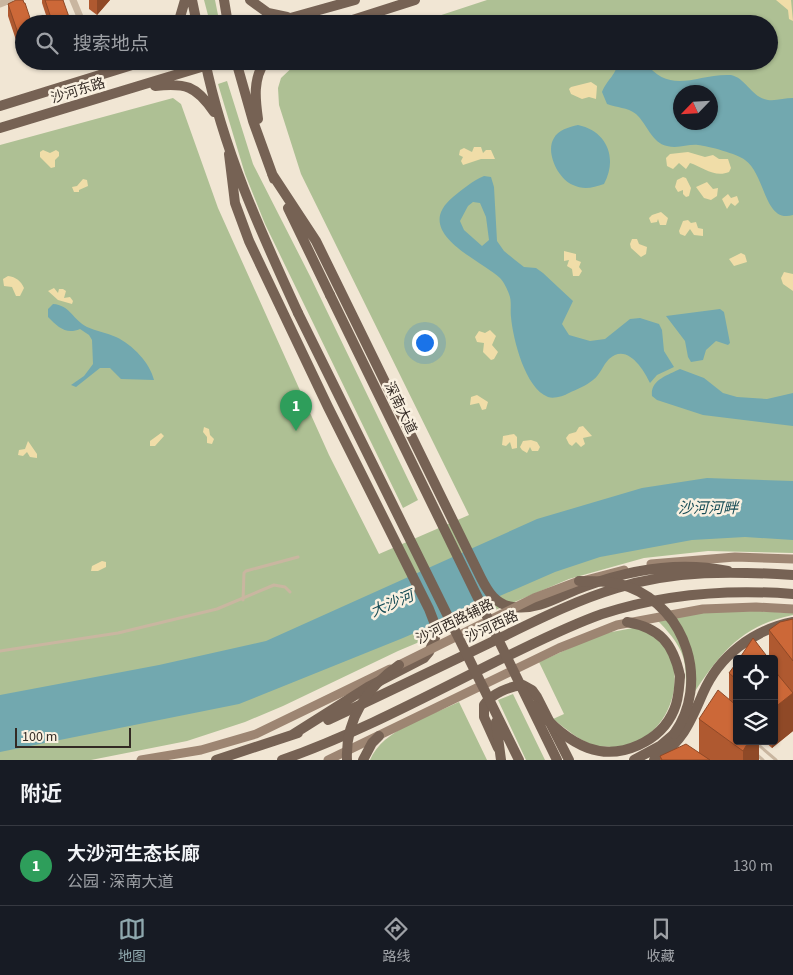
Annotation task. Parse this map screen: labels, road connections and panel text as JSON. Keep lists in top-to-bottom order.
{
  "streets": {
    "main road": [
      "沙河东路",
      "深南大道",
      "沙河西路辅路",
      "沙河西路"
    ]
  },
  "water": ["沙河河畔", "大沙河"],
  "scale_bar": "100 m",
  "north": "bottom left",
  "page": {
    "search": "搜索地点",
    "pins": "1",
    "scale": "100 m",
    "heading": "附近",
    "list": [
      {
        "mark": "1",
        "name": "大沙河生态长廊",
        "note": "公园 · 深南大道",
        "value": "130 m"
      }
    ],
    "nav": ["地图", "路线", "收藏"]
  }
}
